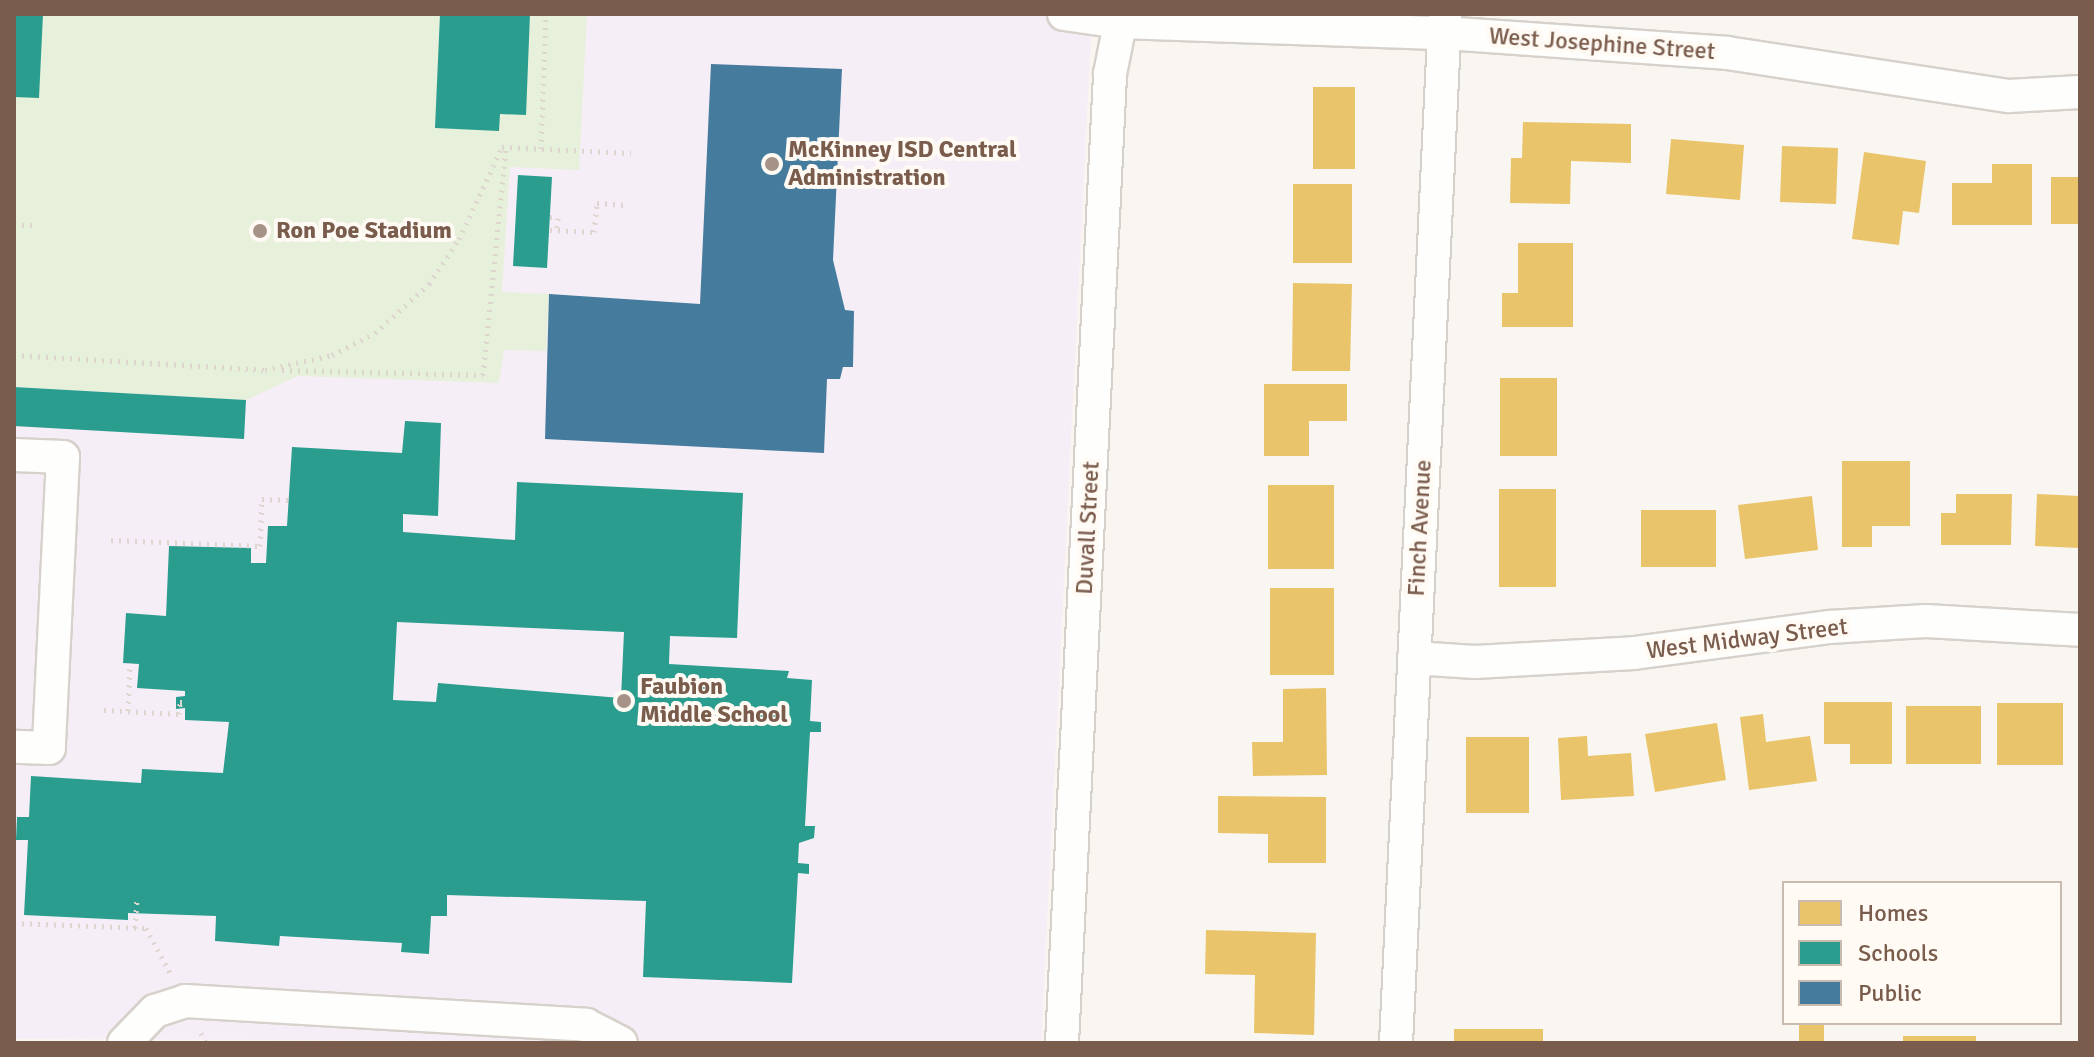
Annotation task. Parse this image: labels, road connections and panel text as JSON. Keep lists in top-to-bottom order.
{
  "streets": {
    "street": [
      "West Josephine Street",
      "Duvall Street",
      "Finch Avenue",
      "West Midway Street"
    ]
  },
  "crossings": [
    ["West Josephine Street", "Duvall Street"],
    ["West Josephine Street", "Finch Avenue"],
    ["Finch Avenue", "West Midway Street"]
  ],
  "places": ["McKinney ISD Central Administration", "Ron Poe Stadium", "Faubion Middle School"],
  "legend": ["Homes", "Schools", "Public"]
}
